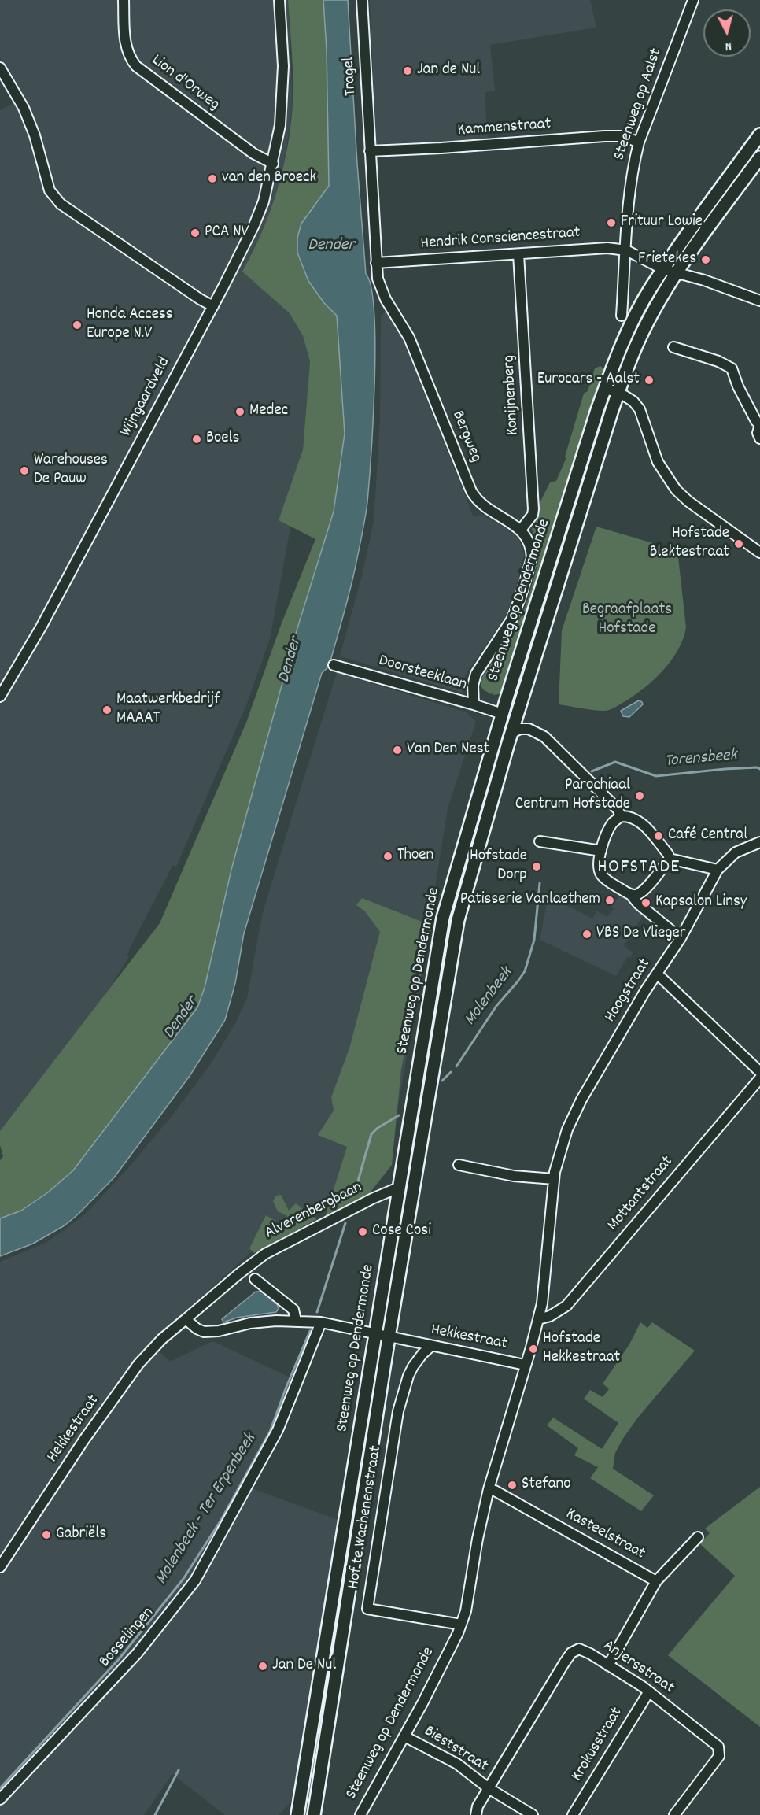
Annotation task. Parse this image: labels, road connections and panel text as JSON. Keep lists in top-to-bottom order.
{
  "streets": {
    "main road": ["Steenweg op Dendermonde"],
    "street": [
      "Tragel",
      "Lion d'Orweg",
      "Steenweg op Aalst",
      "Kammenstraat",
      "Hendrik Consciencestraat",
      "Konijnenberg",
      "Wijngaardveld",
      "Bergweg",
      "Doorsteeklaan",
      "Hoogstraat",
      "Mottantstraat",
      "Alverenbergbaan",
      "Hekkestraat",
      "Hof te Wachenenstraat",
      "Kasteelstraat",
      "Bosselingen",
      "Anjersstraat",
      "Krokusstraat",
      "Bieststraat"
    ]
  },
  "crossings": [
    ["Tragel", "Kammenstraat"],
    ["Tragel", "Bergweg"],
    ["Lion d'Orweg", "Wijngaardveld"],
    ["Steenweg op Aalst", "Kammenstraat"],
    ["Steenweg op Aalst", "Hendrik Consciencestraat"],
    ["Kammenstraat", "Bergweg"],
    ["Hendrik Consciencestraat", "Konijnenberg"],
    ["Hendrik Consciencestraat", "Bergweg"],
    ["Konijnenberg", "Bergweg"],
    ["Steenweg op Dendermonde", "Doorsteeklaan"],
    ["Steenweg op Dendermonde", "Hoogstraat"],
    ["Steenweg op Dendermonde", "Alverenbergbaan"],
    ["Steenweg op Dendermonde", "Hekkestraat"],
    ["Steenweg op Dendermonde", "Hof te Wachenenstraat"],
    ["Steenweg op Dendermonde", "Kasteelstraat"],
    ["Steenweg op Dendermonde", "Bieststraat"],
    ["Hoogstraat", "Mottantstraat"],
    ["Alverenbergbaan", "Hekkestraat"],
    ["Hekkestraat", "Hof te Wachenenstraat"],
    ["Hekkestraat", "Bosselingen"],
    ["Kasteelstraat", "Anjersstraat"],
    ["Anjersstraat", "Krokusstraat"],
    ["Anjersstraat", "Bieststraat"]
  ],
  "districts": ["HOFSTADE"],
  "water": [
    "Dender",
    "Torensbeek",
    "Molenbeek",
    "Molenbeek - Ter Erpenbeek"
  ],
  "parks": ["Begraafplaats Hofstade"],
  "places": [
    "Jan de Nul",
    "van den Broeck",
    "Frituur Lowie",
    "PCA NV",
    "Frietekes",
    "Honda Access Europe N.V",
    "Eurocars - Aalst",
    "Medec",
    "Boels",
    "Warehouses De Pauw",
    "Hofstade Blektestraat",
    "Maatwerkbedrijf MAAAT",
    "Van Den Nest",
    "Parochiaal Centrum Hofstade",
    "Café Central",
    "Thoen",
    "Hofstade Dorp",
    "Patisserie Vanlaethem",
    "Kapsalon Linsy",
    "VBS De Vlieger",
    "Cose Cosi",
    "Hofstade Hekkestraat",
    "Stefano",
    "Gabriëls",
    "Jan De Nul"
  ],
  "north": "bottom"
}
